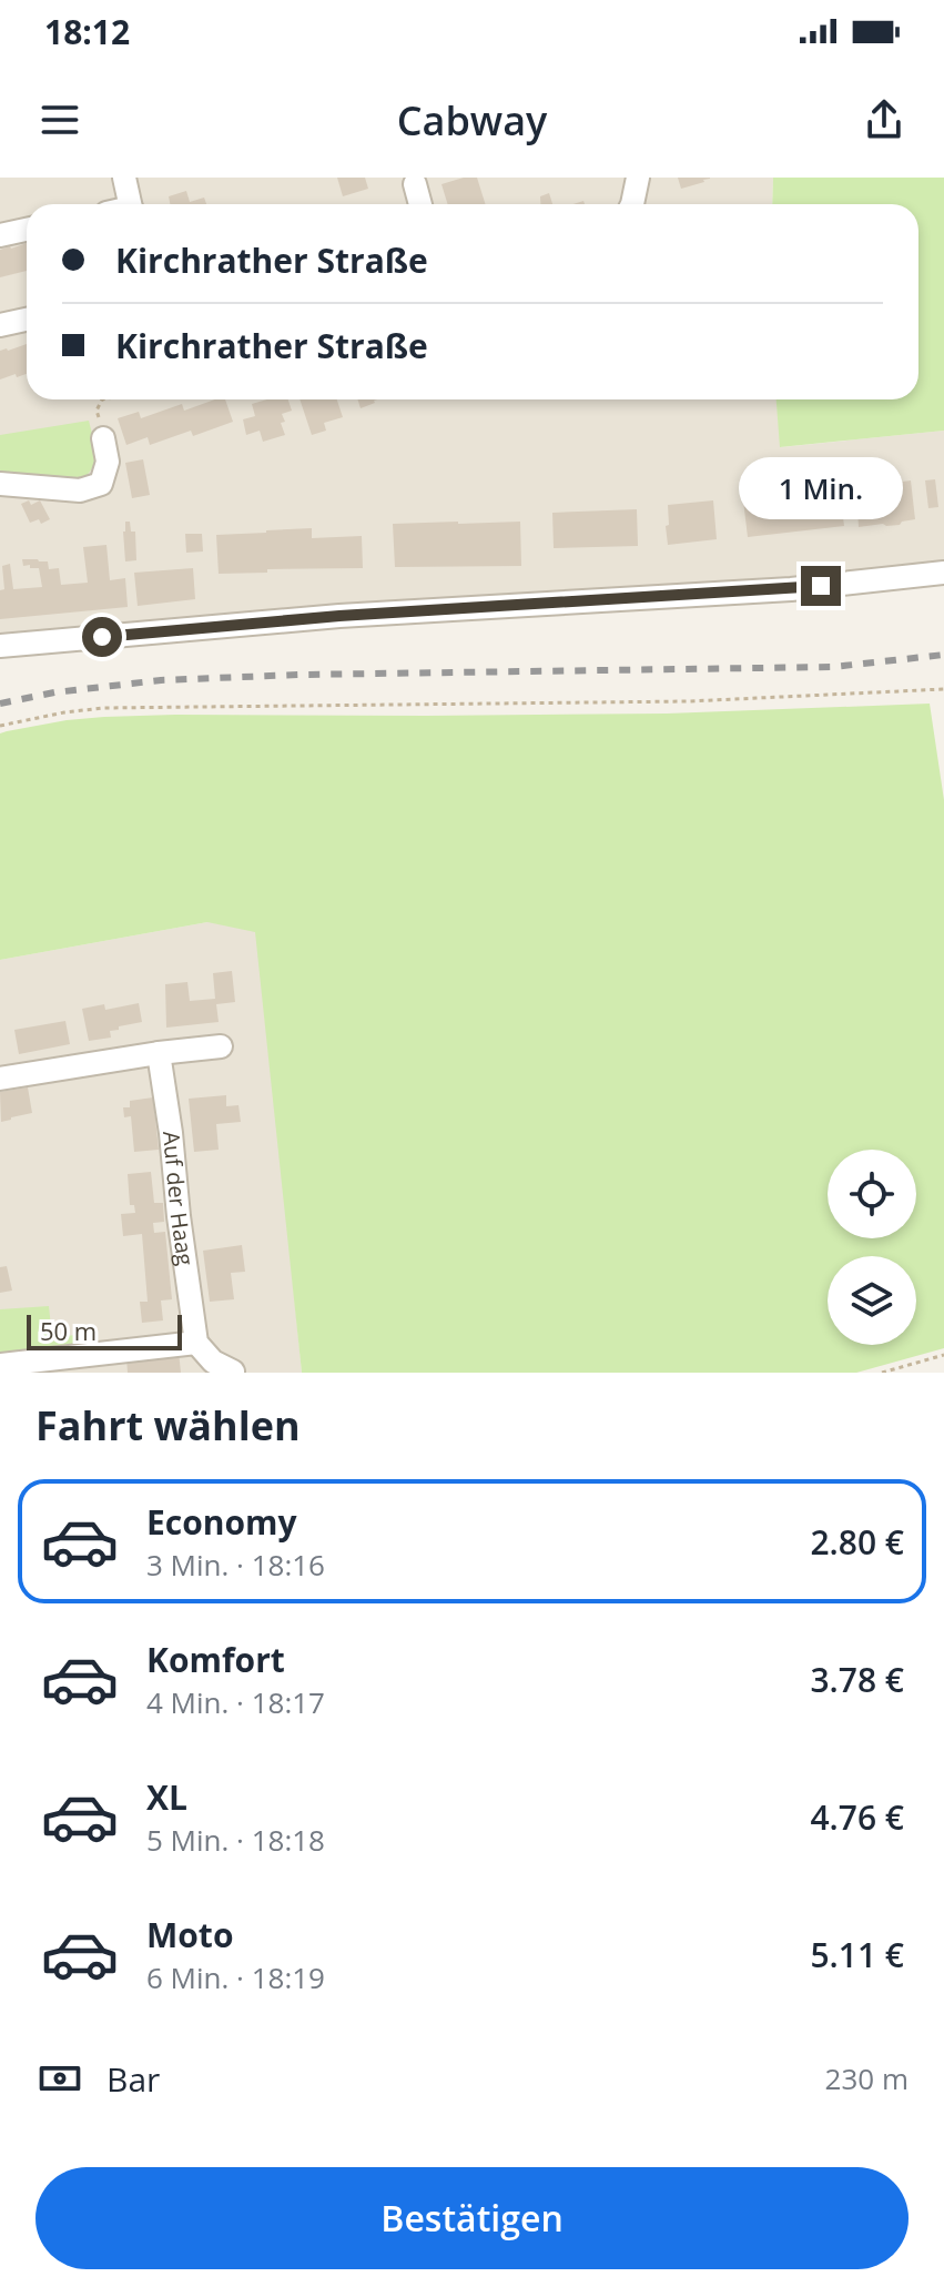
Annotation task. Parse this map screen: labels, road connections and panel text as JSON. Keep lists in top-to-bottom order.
{
  "streets": {
    "street": ["Auf der Haag"]
  },
  "scale_bar": "50 m",
  "page": {
    "status": "18:12",
    "header": "Cabway",
    "banner": ["Kirchrather Straße", "Kirchrather Straße"],
    "bubble": "1 Min.",
    "scale": "50 m",
    "heading": "Fahrt wählen",
    "list": [
      {
        "name": "Economy",
        "note": "3 Min. · 18:16",
        "value": "2.80 €"
      },
      {
        "name": "Komfort",
        "note": "4 Min. · 18:17",
        "value": "3.78 €"
      },
      {
        "name": "XL",
        "note": "5 Min. · 18:18",
        "value": "4.76 €"
      },
      {
        "name": "Moto",
        "note": "6 Min. · 18:19",
        "value": "5.11 €"
      }
    ],
    "pay": ["Bar", "230 m"],
    "buttons": "Bestätigen"
  }
}
